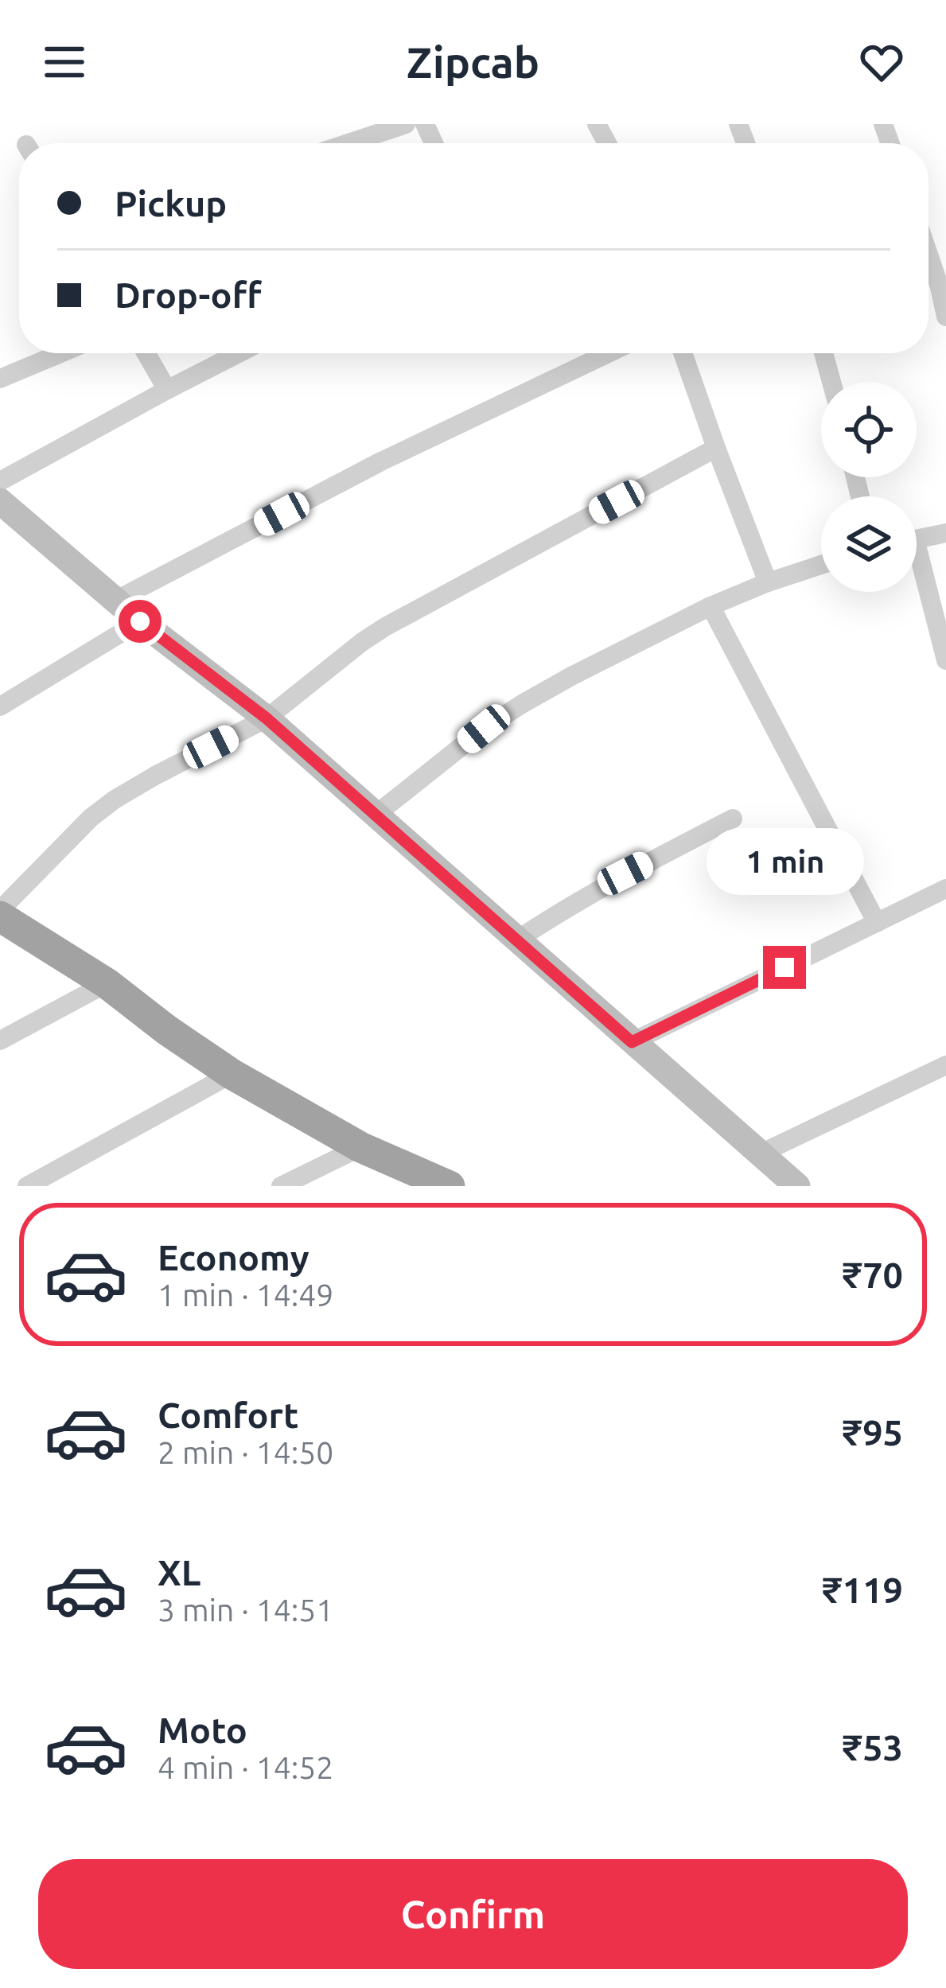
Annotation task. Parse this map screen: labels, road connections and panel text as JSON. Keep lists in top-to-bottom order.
{
  "page": {
    "header": "Zipcab",
    "banner": ["Pickup", "Drop-off"],
    "bubble": "1 min",
    "list": [
      {
        "name": "Economy",
        "note": "1 min · 14:49",
        "value": "₹70"
      },
      {
        "name": "Comfort",
        "note": "2 min · 14:50",
        "value": "₹95"
      },
      {
        "name": "XL",
        "note": "3 min · 14:51",
        "value": "₹119"
      },
      {
        "name": "Moto",
        "note": "4 min · 14:52",
        "value": "₹53"
      }
    ],
    "buttons": "Confirm"
  }
}
